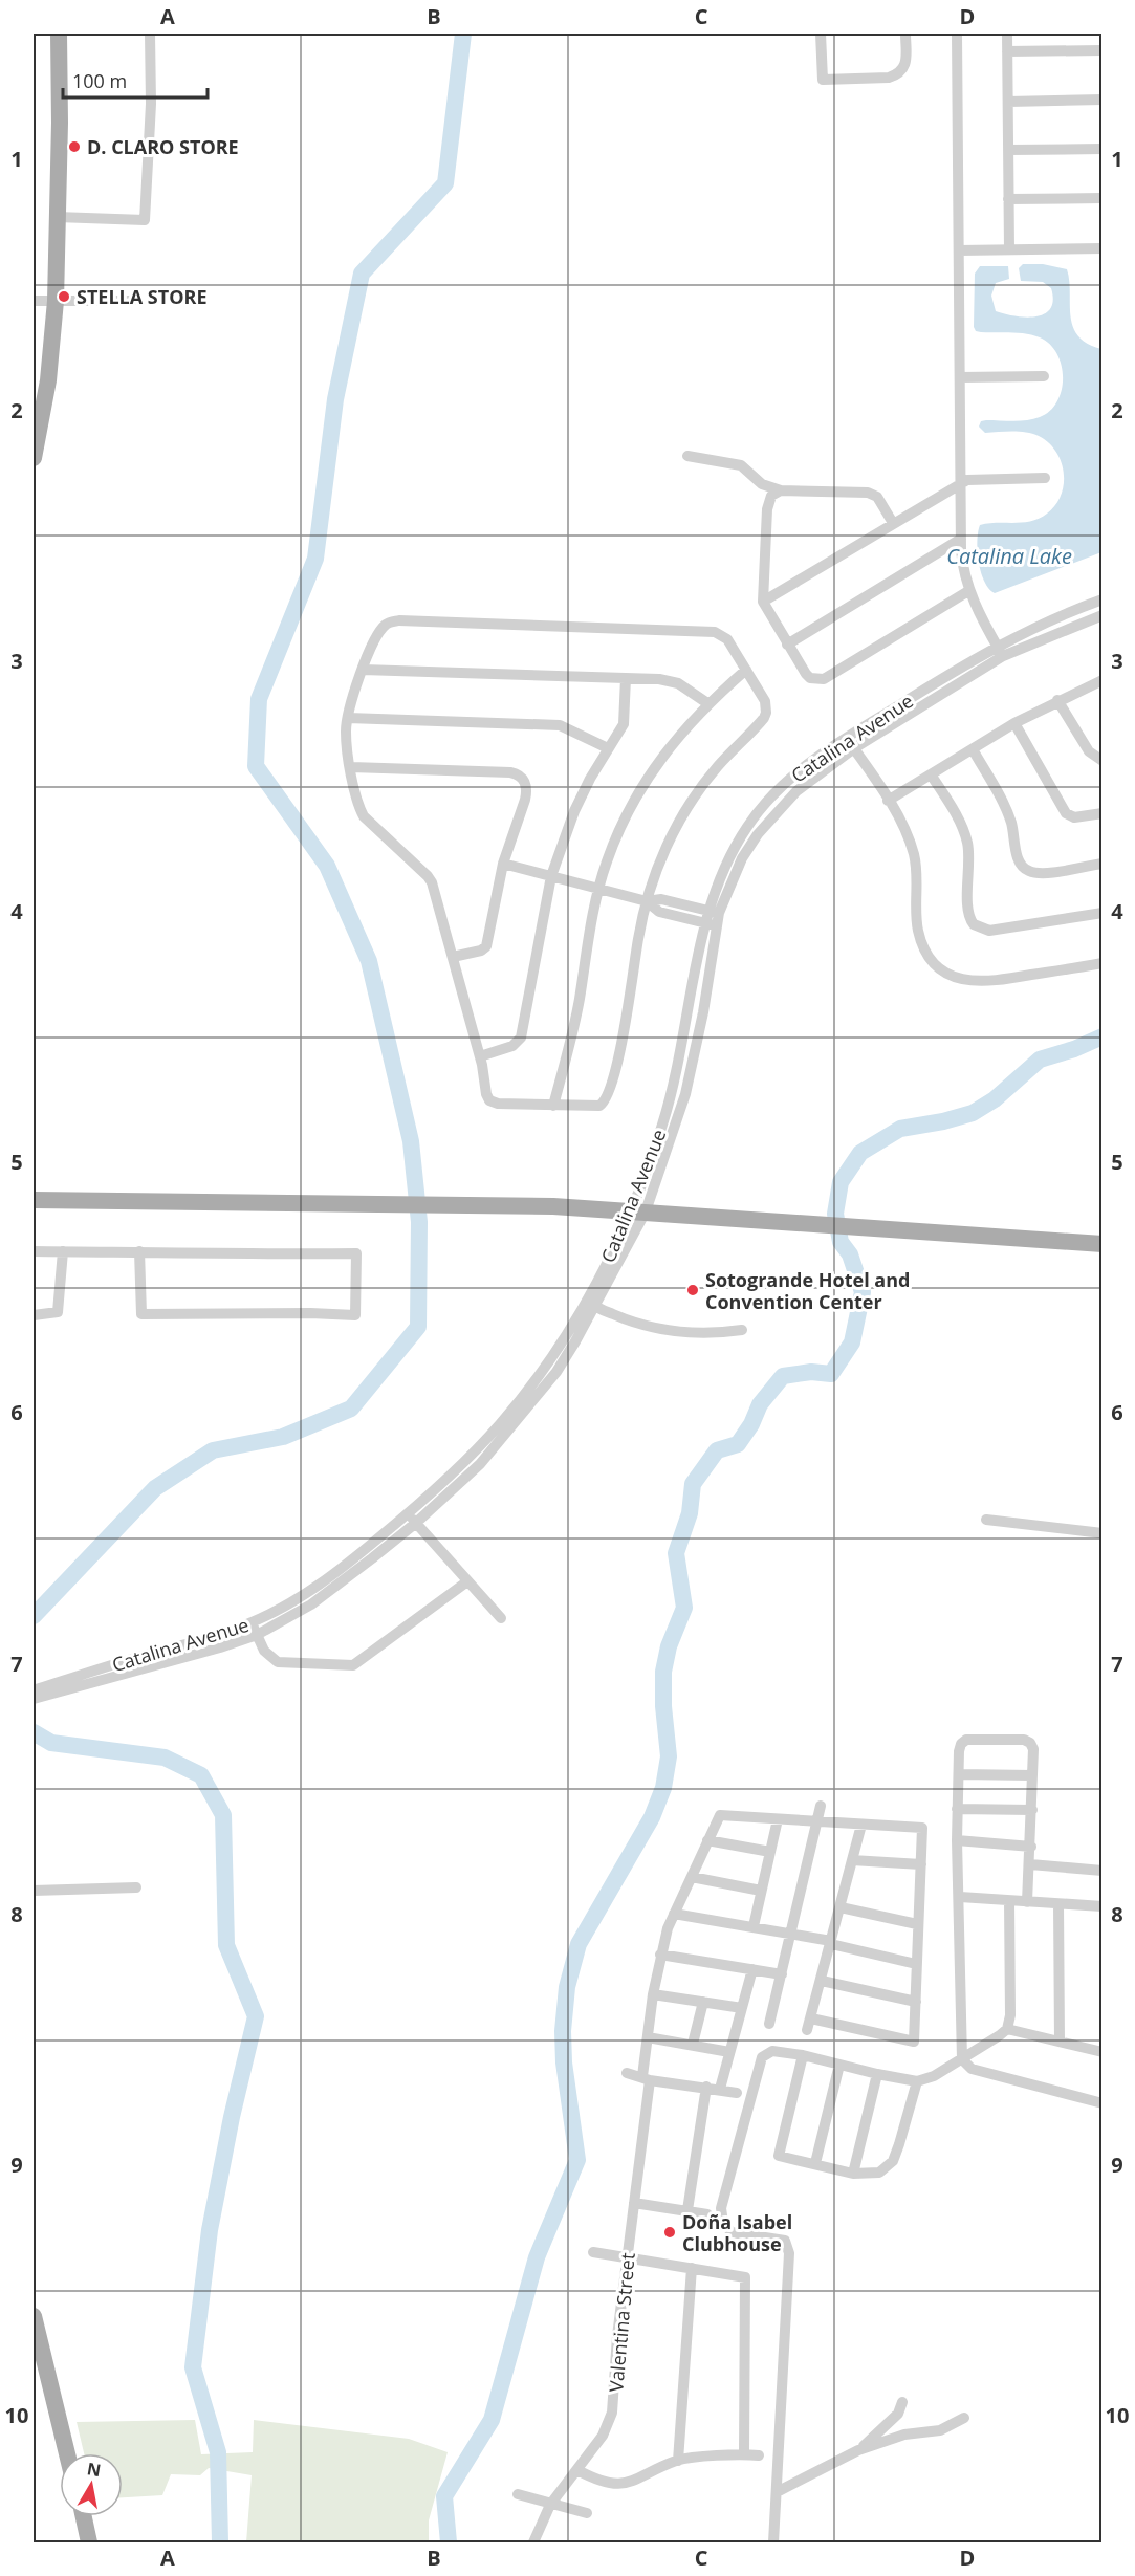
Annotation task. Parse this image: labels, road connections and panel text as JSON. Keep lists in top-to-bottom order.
{
  "streets": {
    "street": ["Catalina Avenue", "Valentina Street"]
  },
  "water": ["Catalina Lake"],
  "places": [
    "D. CLARO STORE",
    "STELLA STORE",
    "Sotogrande Hotel and Convention Center",
    "Doña Isabel Clubhouse"
  ],
  "scale_bar": "100 m",
  "north": "top",
  "grid": {
    "columns": [
      "A",
      "B",
      "C",
      "D"
    ],
    "rows": [
      "1",
      "2",
      "3",
      "4",
      "5",
      "6",
      "7",
      "8",
      "9",
      "10"
    ]
  }
}
